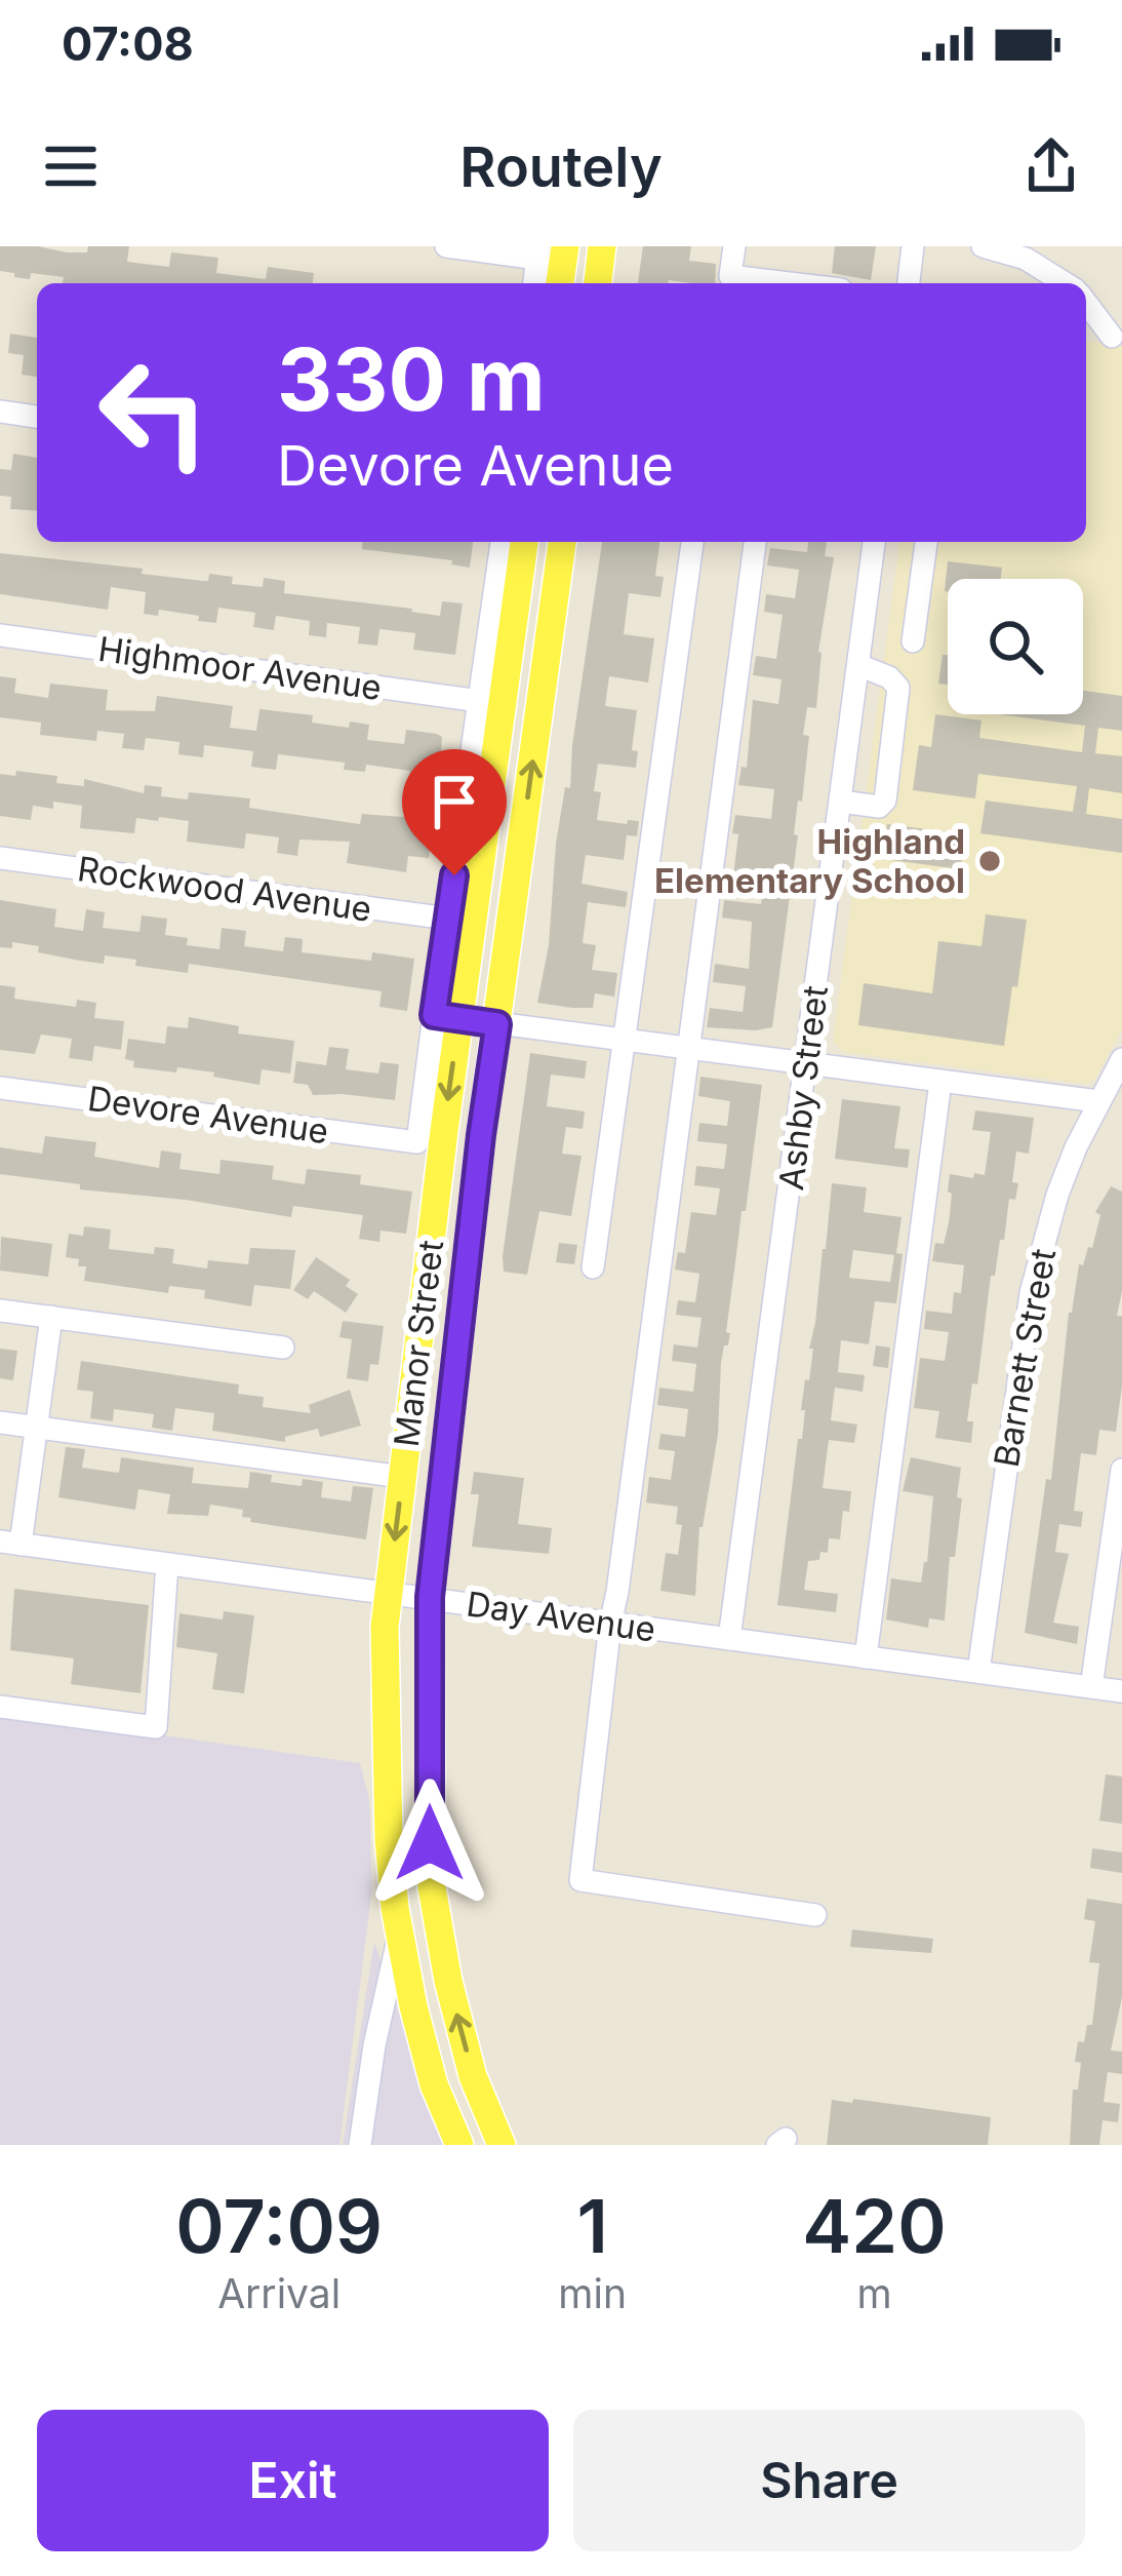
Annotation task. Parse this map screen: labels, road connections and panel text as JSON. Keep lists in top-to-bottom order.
{
  "streets": {
    "main road": ["Manor Street"],
    "street": [
      "Highmoor Avenue",
      "Rockwood Avenue",
      "Ashby Street",
      "Devore Avenue",
      "Barnett Street",
      "Day Avenue"
    ]
  },
  "crossings": [
    ["Ashby Street", "Day Avenue"],
    ["Devore Avenue", "Manor Street"],
    ["Manor Street", "Day Avenue"],
    ["Barnett Street", "Day Avenue"]
  ],
  "places": ["Highland Elementary School"],
  "page": {
    "status": "07:08",
    "header": "Routely",
    "turn": ["330 m", "Devore Avenue"],
    "eta": [
      "07:09",
      "Arrival",
      "1",
      "min",
      "420",
      "m"
    ],
    "buttons": ["Exit", "Share"]
  }
}
